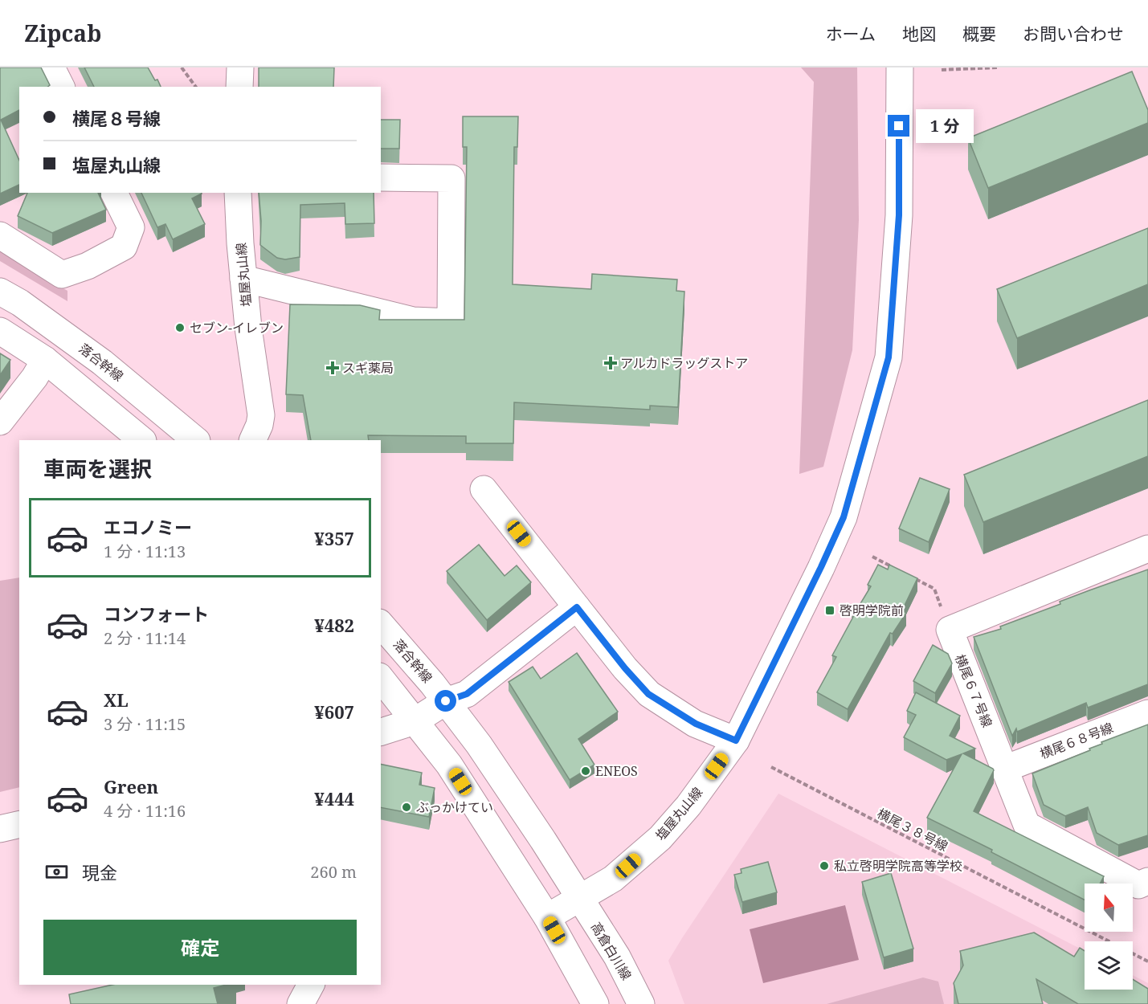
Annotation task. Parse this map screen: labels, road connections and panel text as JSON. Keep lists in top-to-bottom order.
{
  "streets": {
    "street": [
      "塩屋丸山線",
      "落合幹線",
      "横尾６７号線",
      "横尾６８号線",
      "高倉白川線"
    ],
    "path": ["横尾３８号線"]
  },
  "crossings": [
    ["塩屋丸山線", "高倉白川線"],
    ["横尾６７号線", "横尾６８号線"]
  ],
  "places": {
    "other": [
      "セブン-イレブン",
      "ENEOS",
      "ぶっかけてい",
      "私立啓明学院高等学校"
    ],
    "health": ["アルカドラッグストア", "スギ薬局"],
    "transit": ["啓明学院前"]
  },
  "north": "top",
  "page": {
    "header": "Zipcab",
    "nav": [
      "ホーム",
      "地図",
      "概要",
      "お問い合わせ"
    ],
    "banner": ["横尾８号線", "塩屋丸山線"],
    "bubble": "1 分",
    "heading": "車両を選択",
    "list": [
      {
        "name": "エコノミー",
        "note": "1 分 · 11:13",
        "value": "¥357"
      },
      {
        "name": "コンフォート",
        "note": "2 分 · 11:14",
        "value": "¥482"
      },
      {
        "name": "XL",
        "note": "3 分 · 11:15",
        "value": "¥607"
      },
      {
        "name": "Green",
        "note": "4 分 · 11:16",
        "value": "¥444"
      }
    ],
    "pay": ["現金", "260 m"],
    "buttons": "確定"
  }
}
